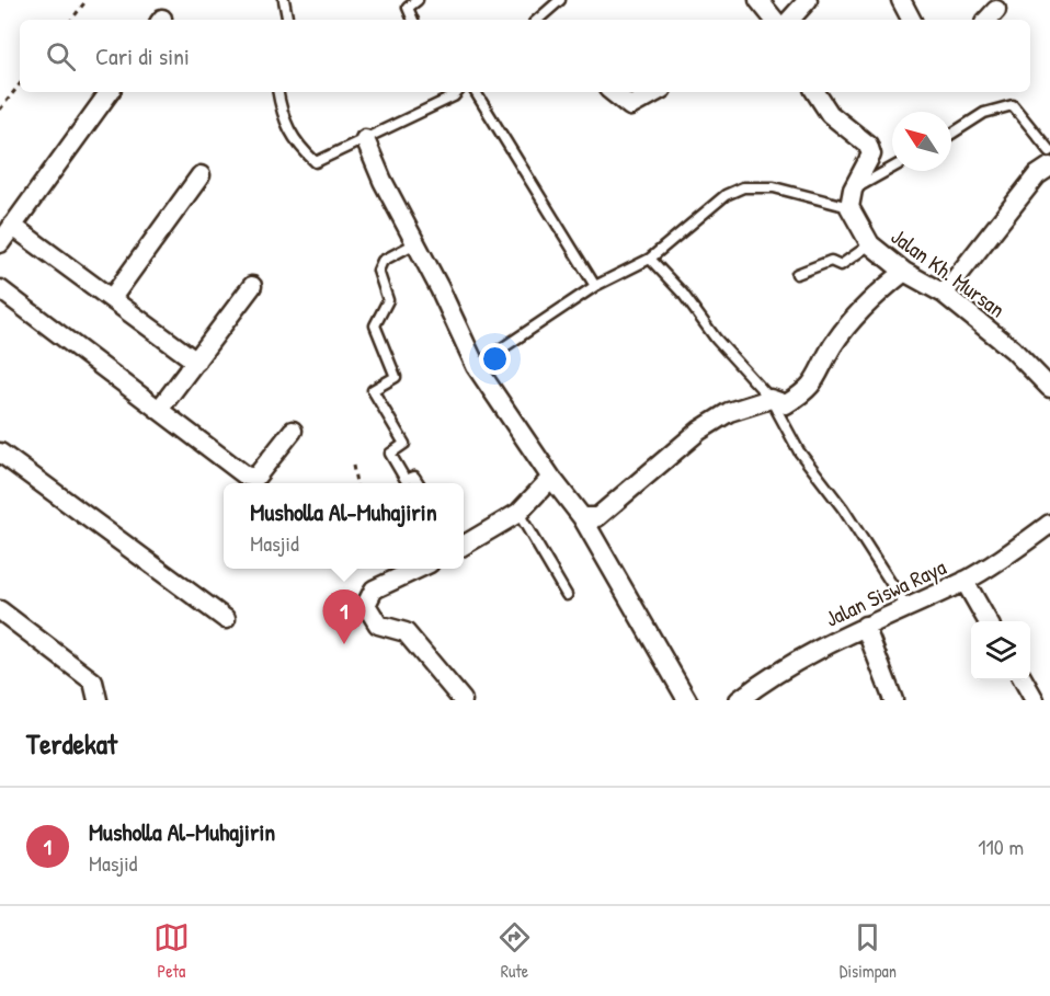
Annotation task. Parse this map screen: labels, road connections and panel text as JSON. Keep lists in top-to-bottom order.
{
  "streets": {
    "street": ["Jalan Kh. Mursan", "Jalan Siswa Raya"]
  },
  "north": "top left",
  "page": {
    "search": "Cari di sini",
    "popup": ["Musholla Al-Muhajirin", "Masjid"],
    "pins": "1",
    "heading": "Terdekat",
    "list": [
      {
        "mark": "1",
        "name": "Musholla Al-Muhajirin",
        "note": "Masjid",
        "value": "110 m"
      }
    ],
    "nav": ["Peta", "Rute", "Disimpan"]
  }
}
